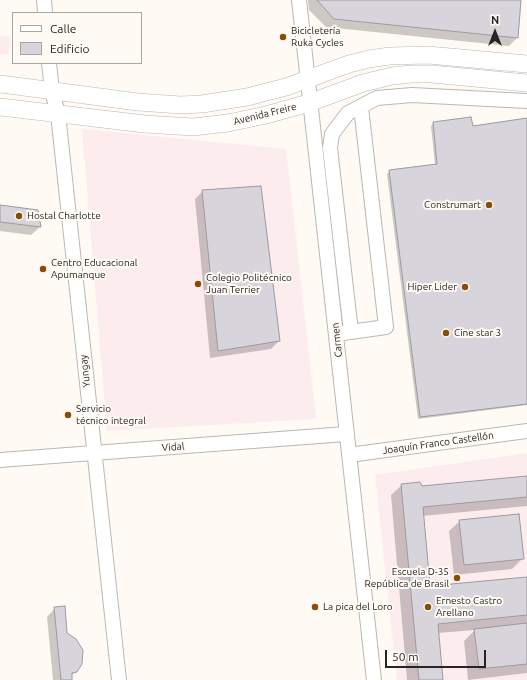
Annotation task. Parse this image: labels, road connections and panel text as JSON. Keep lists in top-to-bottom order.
{
  "streets": {
    "main road": ["Avenida Freire"],
    "street": [
      "Carmen",
      "Yungay",
      "Joaquín Franco Castellón",
      "Vidal"
    ]
  },
  "crossings": [
    ["Avenida Freire", "Carmen"],
    ["Avenida Freire", "Yungay"],
    ["Carmen", "Joaquín Franco Castellón"],
    ["Carmen", "Vidal"],
    ["Yungay", "Vidal"]
  ],
  "places": [
    "Bicicletería Ruka Cycles",
    "Construmart",
    "Hostal Charlotte",
    "Centro Educacional Apumanque",
    "Colegio Politécnico Juan Terrier",
    "Hiper Lider",
    "Cine star 3",
    "Servicio técnico integral",
    "Escuela D-35 República de Brasil",
    "La pica del Loro",
    "Ernesto Castro Arellano"
  ],
  "legend": ["Calle", "Edificio"],
  "scale_bar": "50 m",
  "north": "top"
}
